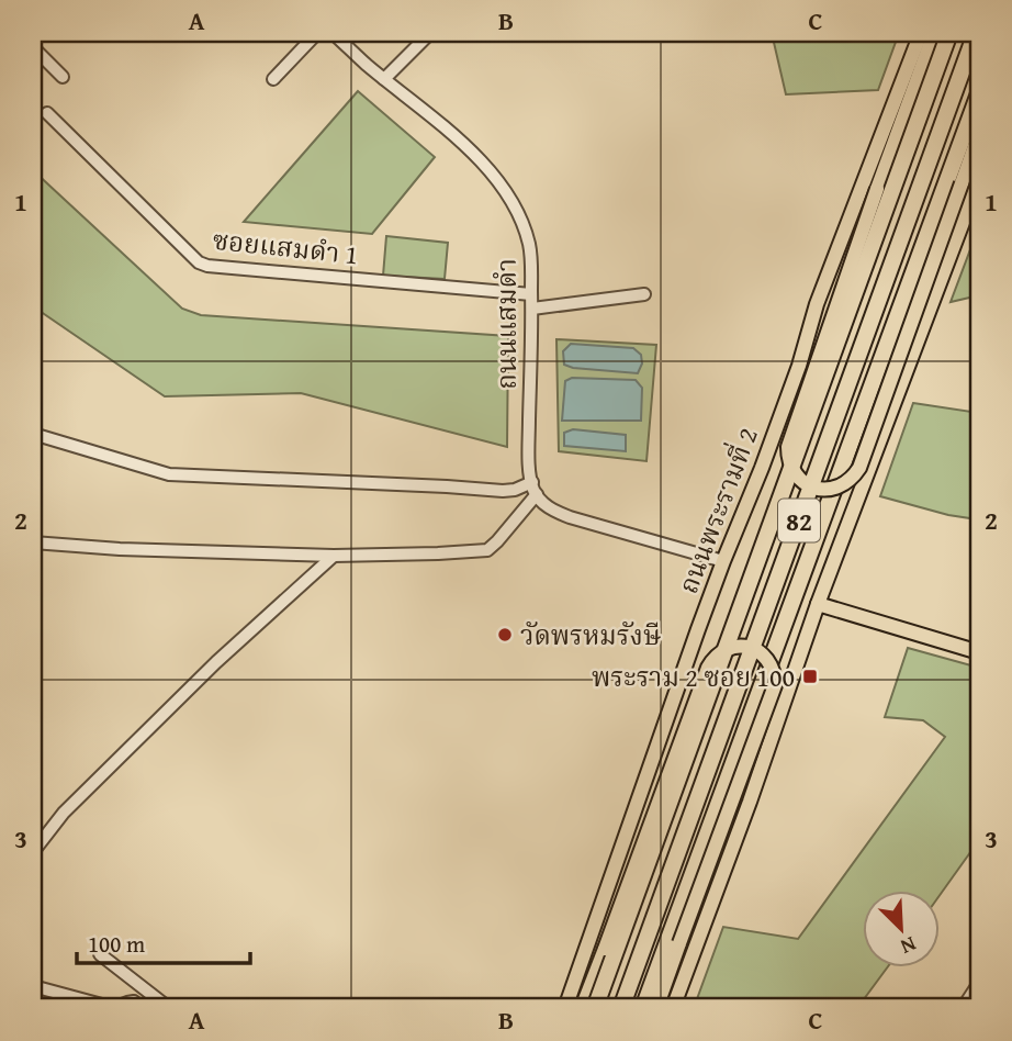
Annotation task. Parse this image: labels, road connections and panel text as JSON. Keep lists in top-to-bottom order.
{
  "streets": {
    "highway": ["82"],
    "main road": ["ถนนพระรามที่ 2"],
    "street": ["ซอยแสมดำ 1", "ถนนแสมดำ"]
  },
  "crossings": [
    ["ซอยแสมดำ 1", "ถนนแสมดำ"]
  ],
  "places": {
    "other": ["วัดพรหมรังษี"],
    "transit": ["พระราม 2 ซอย 100"]
  },
  "scale_bar": "100 m",
  "north": "bottom right",
  "grid": {
    "columns": ["A", "B", "C"],
    "rows": ["1", "2", "3"]
  }
}
